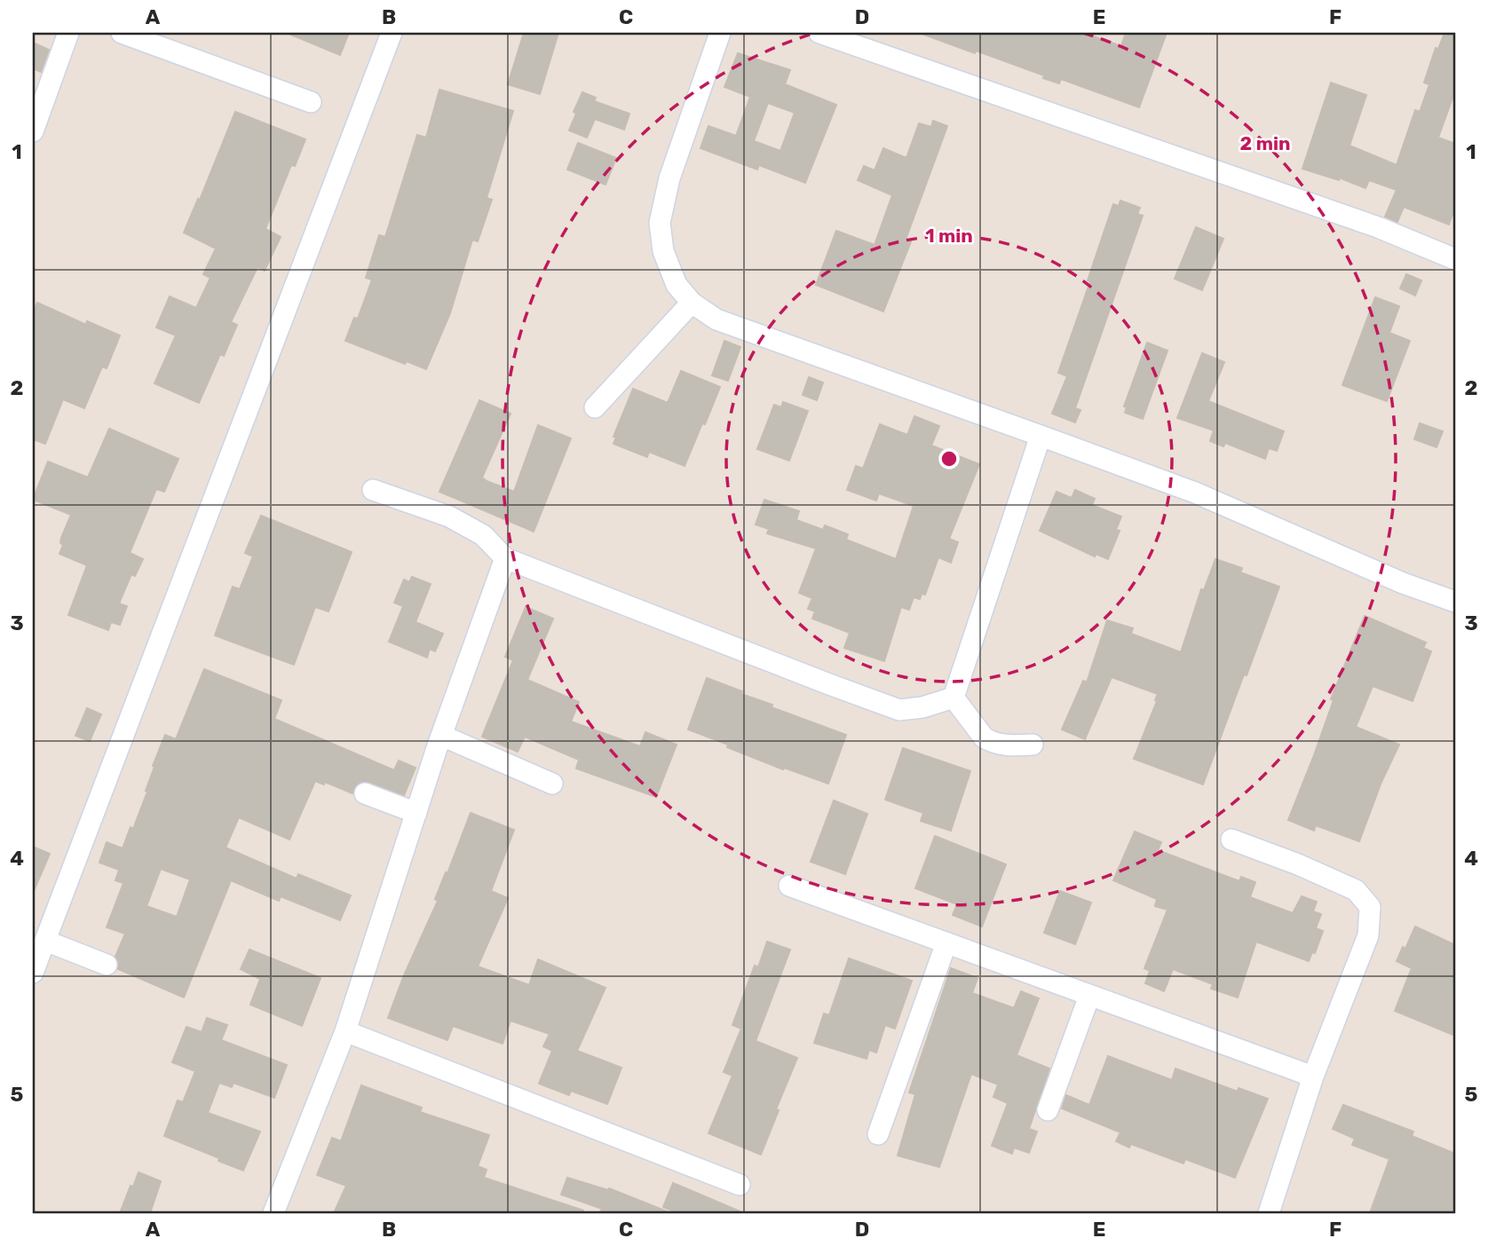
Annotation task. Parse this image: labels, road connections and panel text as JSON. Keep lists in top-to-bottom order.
{
  "grid": {
    "columns": [
      "A",
      "B",
      "C",
      "D",
      "E",
      "F"
    ],
    "rows": [
      "1",
      "2",
      "3",
      "4",
      "5"
    ]
  },
  "rings": ["2 min", "1 min"]
}
